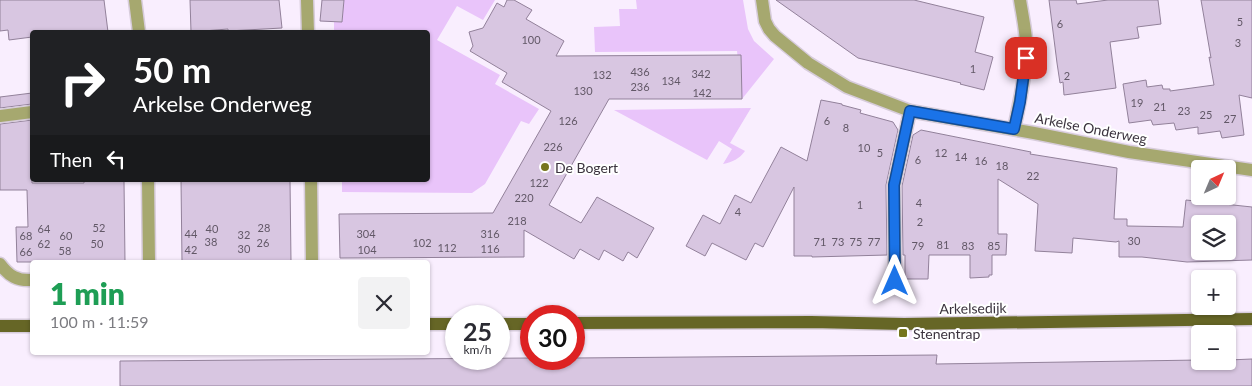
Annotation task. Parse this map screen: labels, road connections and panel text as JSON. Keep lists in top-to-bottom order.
{
  "streets": {
    "main road": ["Arkelsedijk"],
    "street": ["Arkelse Onderweg"]
  },
  "places": {
    "other": ["De Bogert"],
    "transit": ["Stenentrap"]
  },
  "house_numbers": [
    "5",
    "6",
    "100",
    "3",
    "1",
    "436",
    "342",
    "132",
    "2",
    "134",
    "236",
    "130",
    "142",
    "19",
    "21",
    "23",
    "25",
    "27",
    "126",
    "6",
    "8",
    "226",
    "10",
    "5",
    "12",
    "14",
    "6",
    "16",
    "18",
    "22",
    "122",
    "220",
    "4",
    "1",
    "4",
    "218",
    "2",
    "52",
    "28",
    "64",
    "40",
    "44",
    "304",
    "316",
    "32",
    "68",
    "60",
    "30",
    "38",
    "71",
    "73",
    "75",
    "77",
    "26",
    "102",
    "62",
    "50",
    "81",
    "79",
    "83",
    "85",
    "112",
    "30",
    "116",
    "42",
    "104",
    "58",
    "66"
  ],
  "north": "top right",
  "page": {
    "turn": ["50 m", "Arkelse Onderweg"],
    "then": "Then",
    "map_buttons": ["+", "−"],
    "heading": ["1 min", "100 m · 11:59"],
    "speed": "25 km/h",
    "limit": "30"
  }
}
